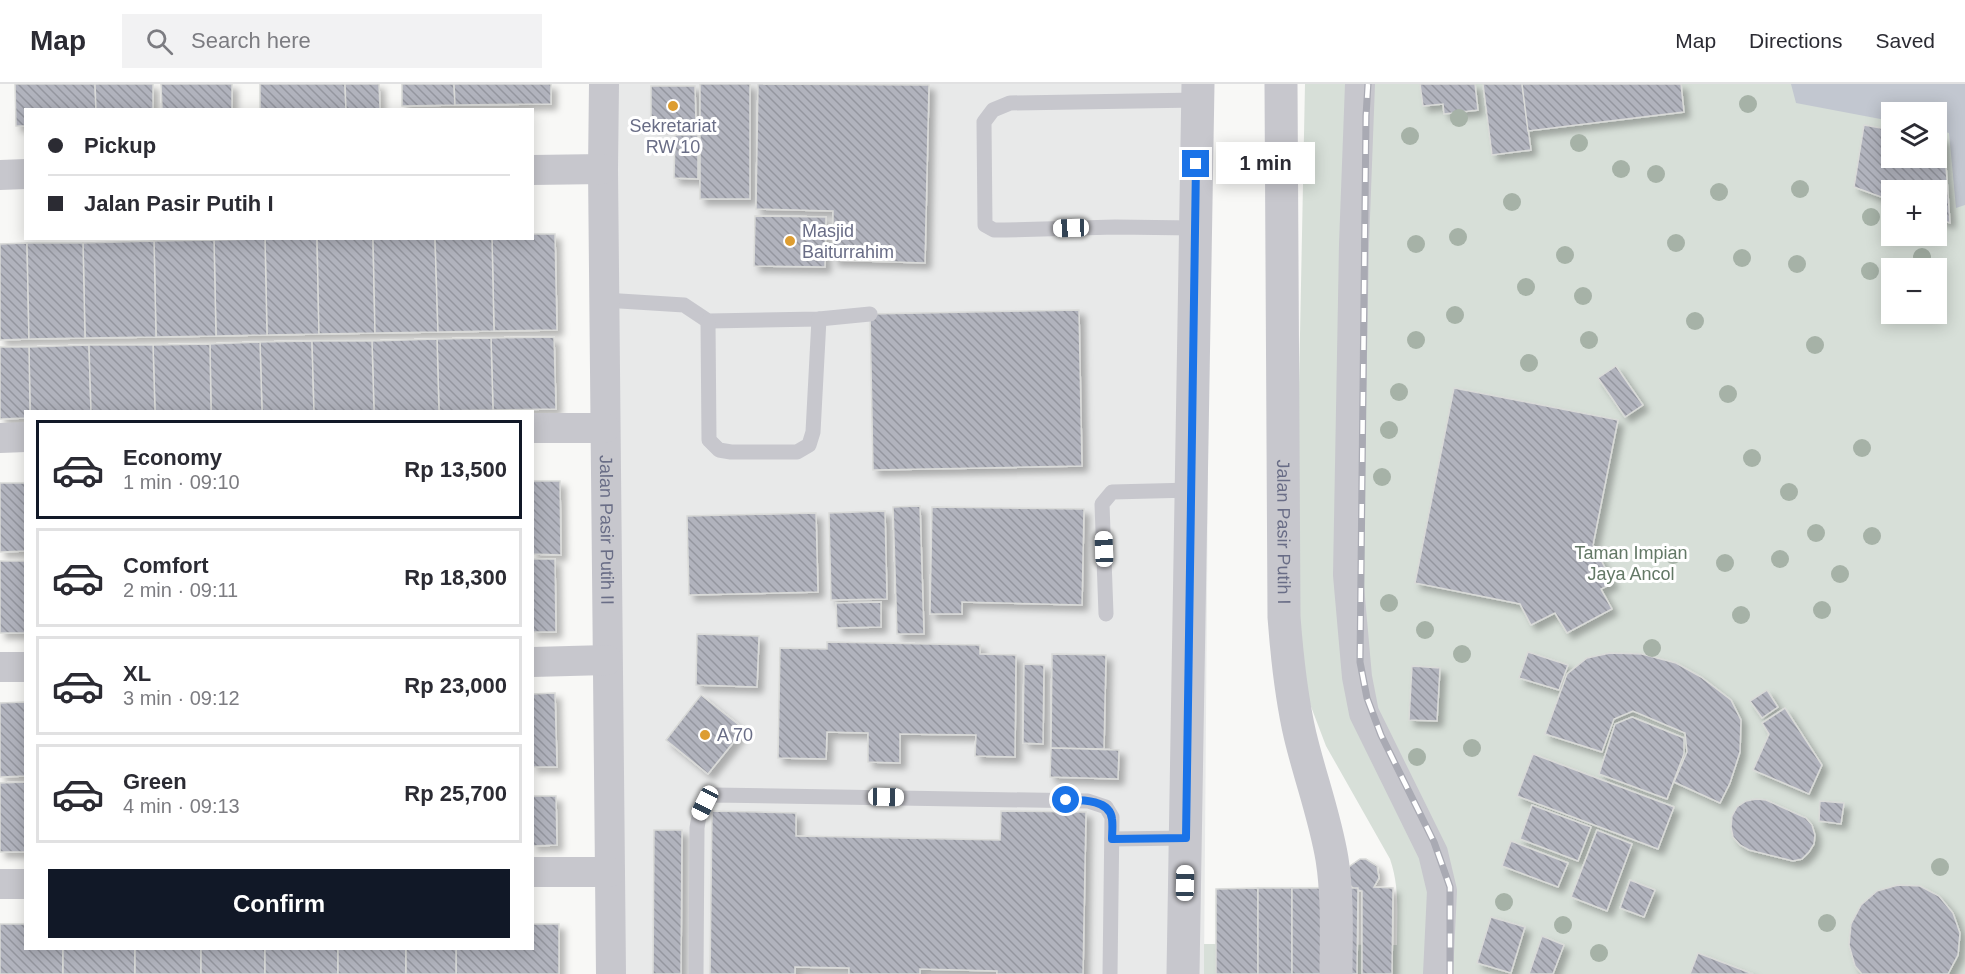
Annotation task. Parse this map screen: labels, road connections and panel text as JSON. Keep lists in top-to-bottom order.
{
  "streets": {
    "street": ["Jalan Pasir Putih II", "Jalan Pasir Putih I"]
  },
  "parks": ["Taman Impian Jaya Ancol"],
  "places": ["Sekretariat RW 10", "Masjid Baiturrahim", "A 70"],
  "page": {
    "header": "Map",
    "search": "Search here",
    "nav": ["Map", "Directions", "Saved"],
    "map_buttons": ["+", "−"],
    "banner": ["Pickup", "Jalan Pasir Putih I"],
    "bubble": "1 min",
    "list": [
      {
        "name": "Economy",
        "note": "1 min · 09:10",
        "value": "Rp 13,500"
      },
      {
        "name": "Comfort",
        "note": "2 min · 09:11",
        "value": "Rp 18,300"
      },
      {
        "name": "XL",
        "note": "3 min · 09:12",
        "value": "Rp 23,000"
      },
      {
        "name": "Green",
        "note": "4 min · 09:13",
        "value": "Rp 25,700"
      }
    ],
    "buttons": "Confirm"
  }
}
